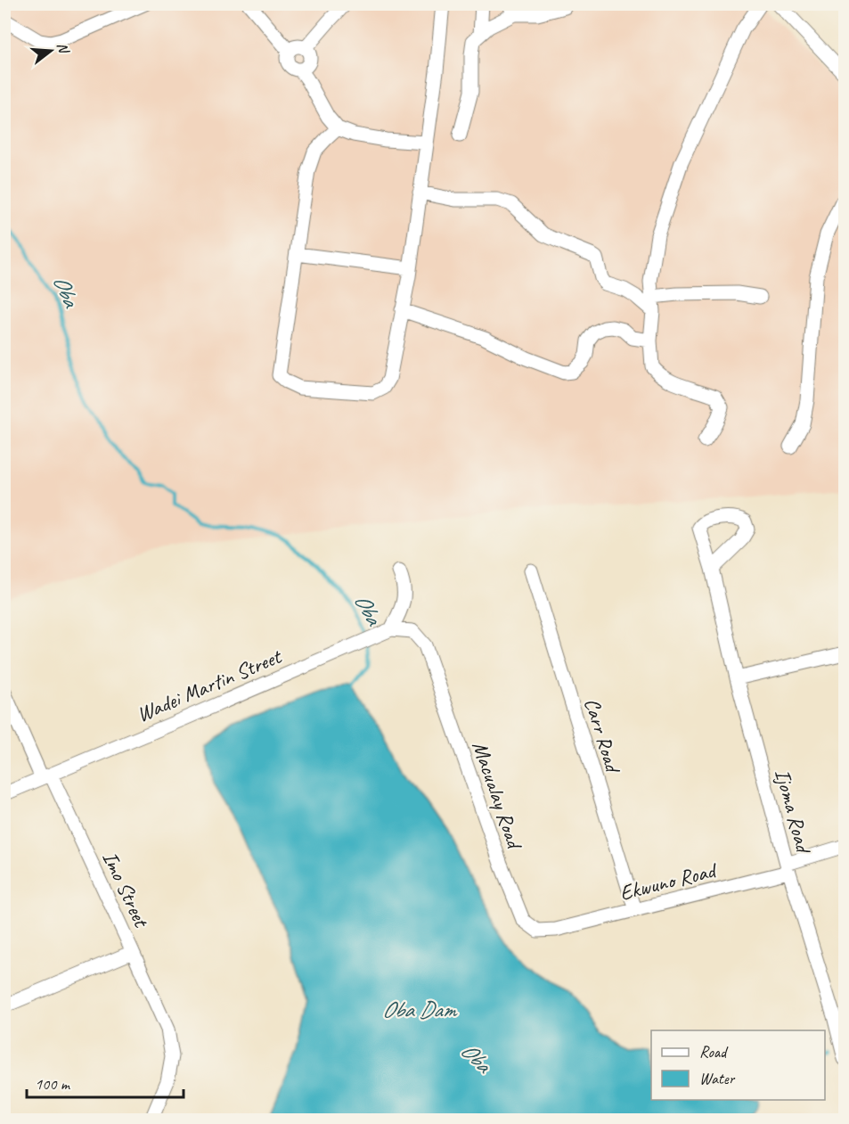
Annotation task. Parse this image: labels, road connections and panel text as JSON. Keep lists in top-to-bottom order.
{
  "streets": {
    "street": [
      "Wadei Martin Street",
      "Carr Road",
      "Macualay Road",
      "Ijoma Road",
      "Ekwuno Road",
      "Imo Street"
    ]
  },
  "crossings": [
    ["Wadei Martin Street", "Macualay Road"],
    ["Wadei Martin Street", "Imo Street"],
    ["Carr Road", "Ekwuno Road"],
    ["Macualay Road", "Ekwuno Road"],
    ["Ijoma Road", "Ekwuno Road"]
  ],
  "water": ["Oba", "Oba Dam"],
  "legend": ["Road", "Water"],
  "scale_bar": "100 m",
  "north": "right"
}
